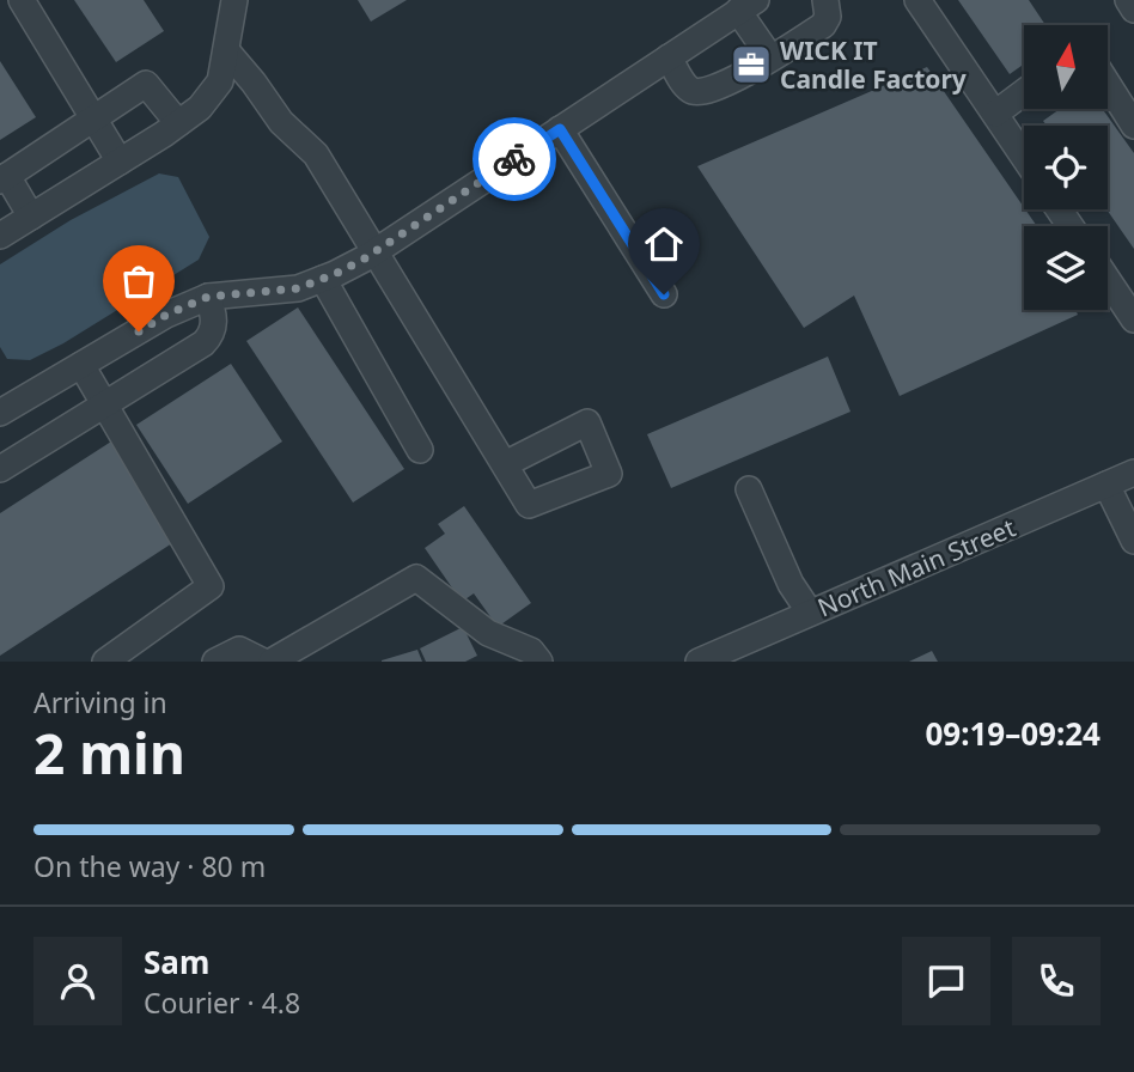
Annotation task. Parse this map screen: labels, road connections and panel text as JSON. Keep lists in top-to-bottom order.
{
  "streets": {
    "street": ["North Main Street"]
  },
  "places": {
    "office": ["WICK IT Candle Factory"]
  },
  "north": "top",
  "page": {
    "heading": ["2 min", "Arriving in", "09:19–09:24"],
    "panel": ["Sam", "Courier · 4.8"],
    "bar": "On the way · 80 m"
  }
}
